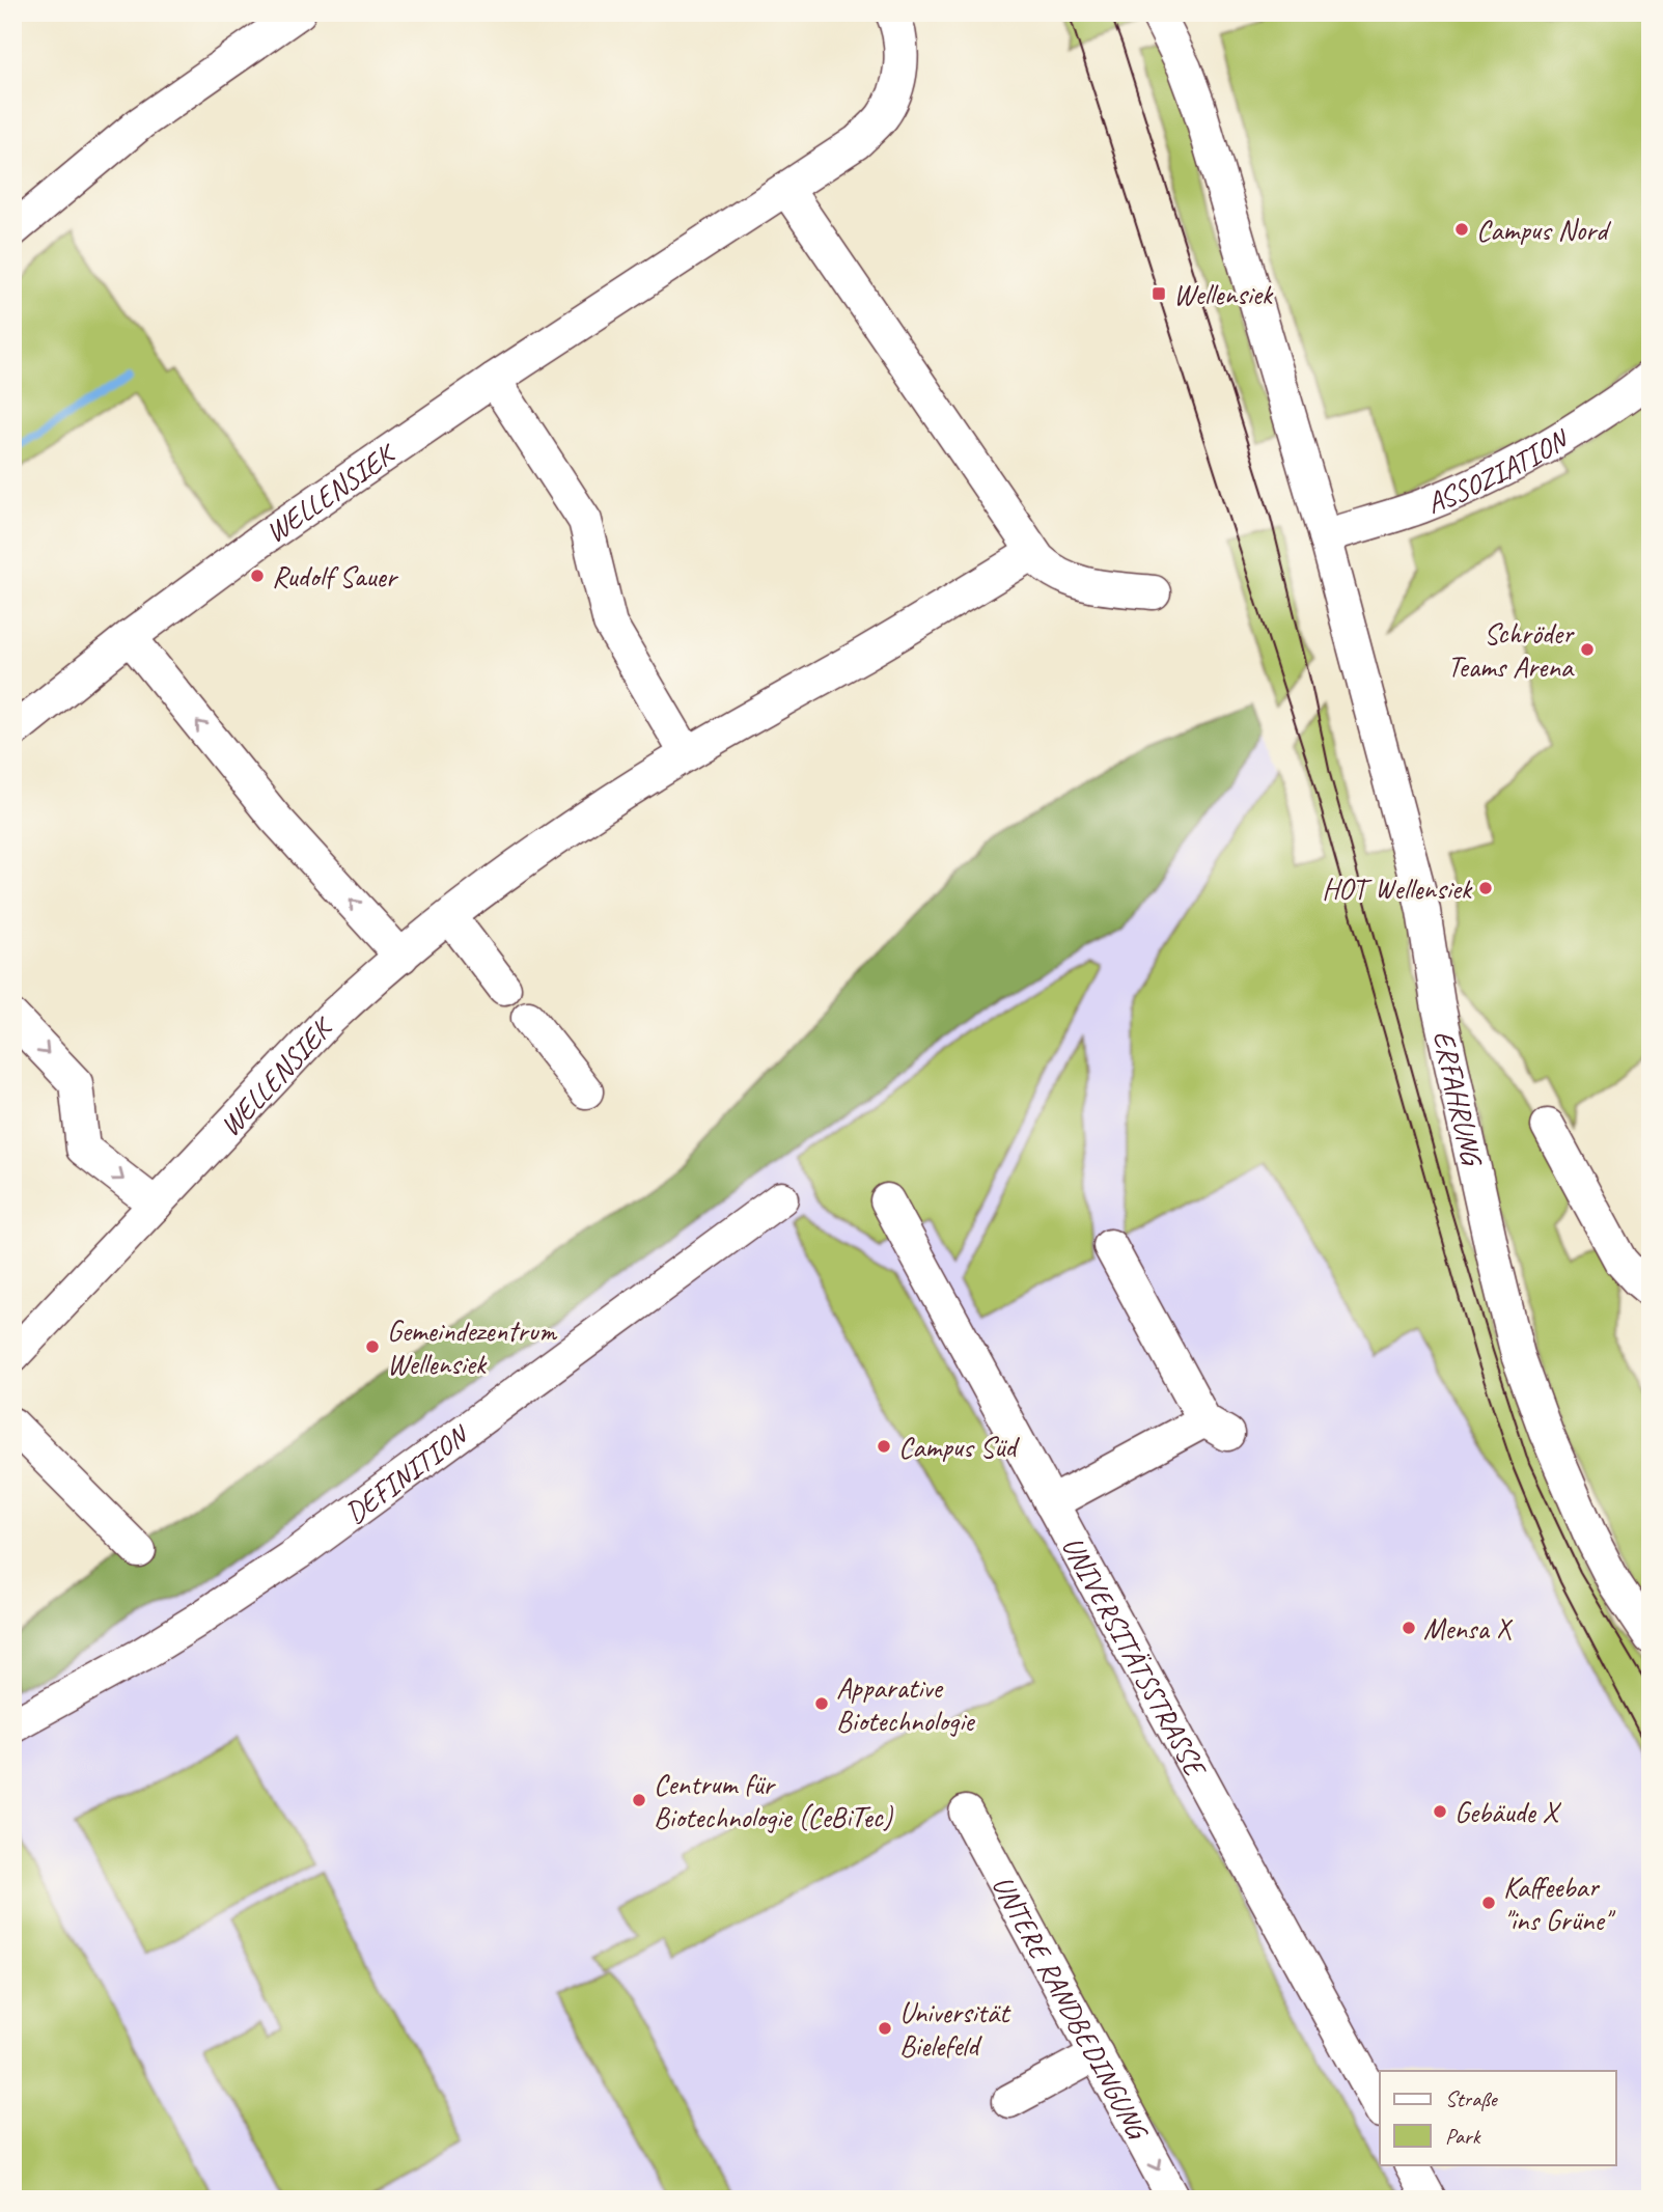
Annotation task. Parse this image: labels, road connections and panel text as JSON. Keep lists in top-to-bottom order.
{
  "streets": {
    "street": [
      "ASSOZIATION",
      "WELLENSIEK",
      "ERFAHRUNG",
      "DEFINITION",
      "UNIVERSITÄTSSTRASSE",
      "UNTERE RANDBEDINGUNG"
    ]
  },
  "crossings": [
    ["ASSOZIATION", "ERFAHRUNG"]
  ],
  "one_way": ["UNTERE RANDBEDINGUNG"],
  "places": {
    "other": [
      "Campus Nord",
      "Rudolf Sauer",
      "Schröder Teams Arena",
      "HOT Wellensiek",
      "Gemeindezentrum Wellensiek",
      "Campus Süd",
      "Mensa X",
      "Apparative Biotechnologie",
      "Centrum für Biotechnologie (CeBiTec)",
      "Gebäude X",
      "Kaffeebar \"ins Grüne\"",
      "Universität Bielefeld"
    ],
    "transit": ["Wellensiek"]
  },
  "legend": ["Straße", "Park"]
}
